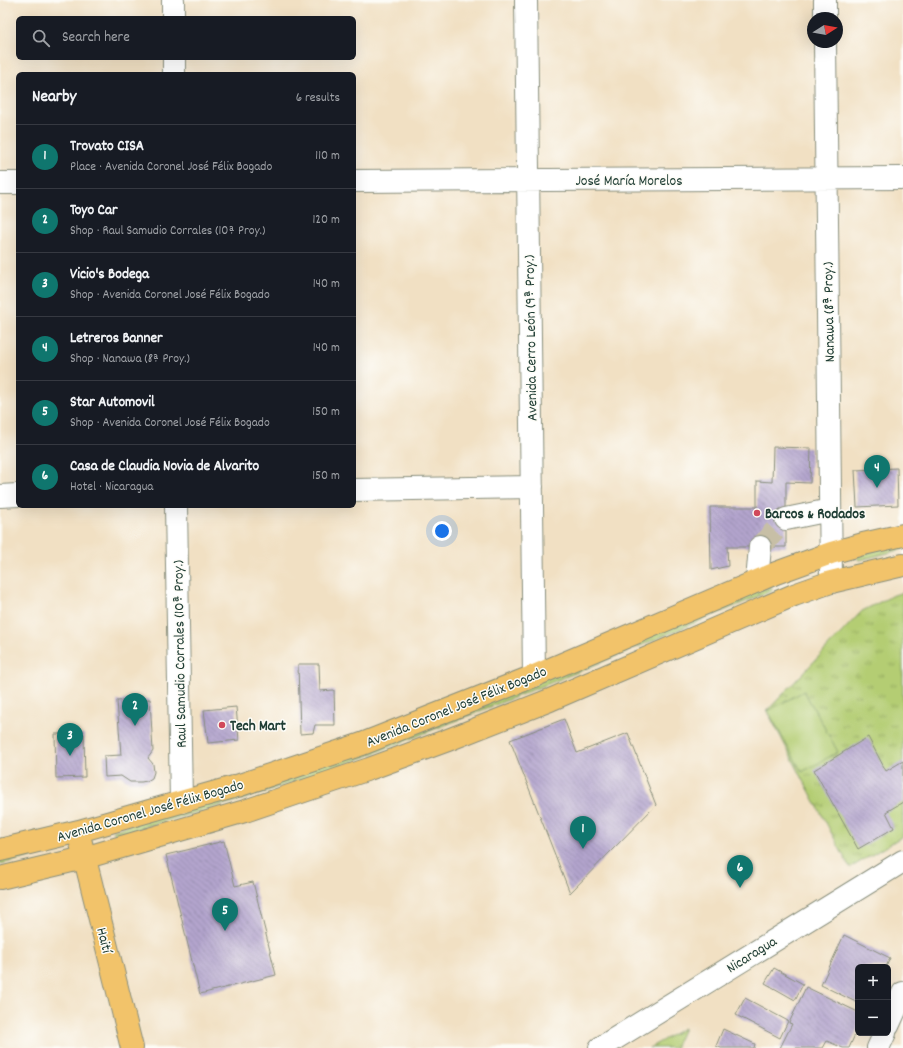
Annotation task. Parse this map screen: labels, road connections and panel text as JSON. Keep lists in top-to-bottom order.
{
  "streets": {
    "main road": ["Avenida Coronel José Félix Bogado", "Haití"],
    "street": [
      "José María Morelos",
      "Nanawa (8ª Proy.)",
      "Avenida Cerro León (9ª Proy.)",
      "Raul Samudio Corrales (10ª Proy.)",
      "Nicaragua"
    ]
  },
  "crossings": [
    ["José María Morelos", "Nanawa (8ª Proy.)"],
    ["José María Morelos", "Avenida Cerro León (9ª Proy.)"],
    ["Nanawa (8ª Proy.)", "Avenida Coronel José Félix Bogado"],
    ["Avenida Cerro León (9ª Proy.)", "Avenida Coronel José Félix Bogado"],
    ["Raul Samudio Corrales (10ª Proy.)", "Avenida Coronel José Félix Bogado"],
    ["Avenida Coronel José Félix Bogado", "Haití"]
  ],
  "places": ["Barcos & Rodados", "Tech Mart"],
  "north": "right",
  "page": {
    "search": "Search here",
    "heading": ["Nearby", "6 results"],
    "list": [
      {
        "mark": "1",
        "name": "Trovato CISA",
        "note": "Place · Avenida Coronel José Félix Bogado",
        "value": "110 m"
      },
      {
        "mark": "2",
        "name": "Toyo Car",
        "note": "Shop · Raul Samudio Corrales (10ª Proy.)",
        "value": "120 m"
      },
      {
        "mark": "3",
        "name": "Vicio's Bodega",
        "note": "Shop · Avenida Coronel José Félix Bogado",
        "value": "140 m"
      },
      {
        "mark": "4",
        "name": "Letreros Banner",
        "note": "Shop · Nanawa (8ª Proy.)",
        "value": "140 m"
      },
      {
        "mark": "5",
        "name": "Star Automovil",
        "note": "Shop · Avenida Coronel José Félix Bogado",
        "value": "150 m"
      },
      {
        "mark": "6",
        "name": "Casa de Claudia Novia de Alvarito",
        "note": "Hotel · Nicaragua",
        "value": "150 m"
      }
    ],
    "pins": [
      "4",
      "2",
      "3",
      "1",
      "6",
      "5"
    ],
    "map_buttons": ["+", "−"]
  }
}
